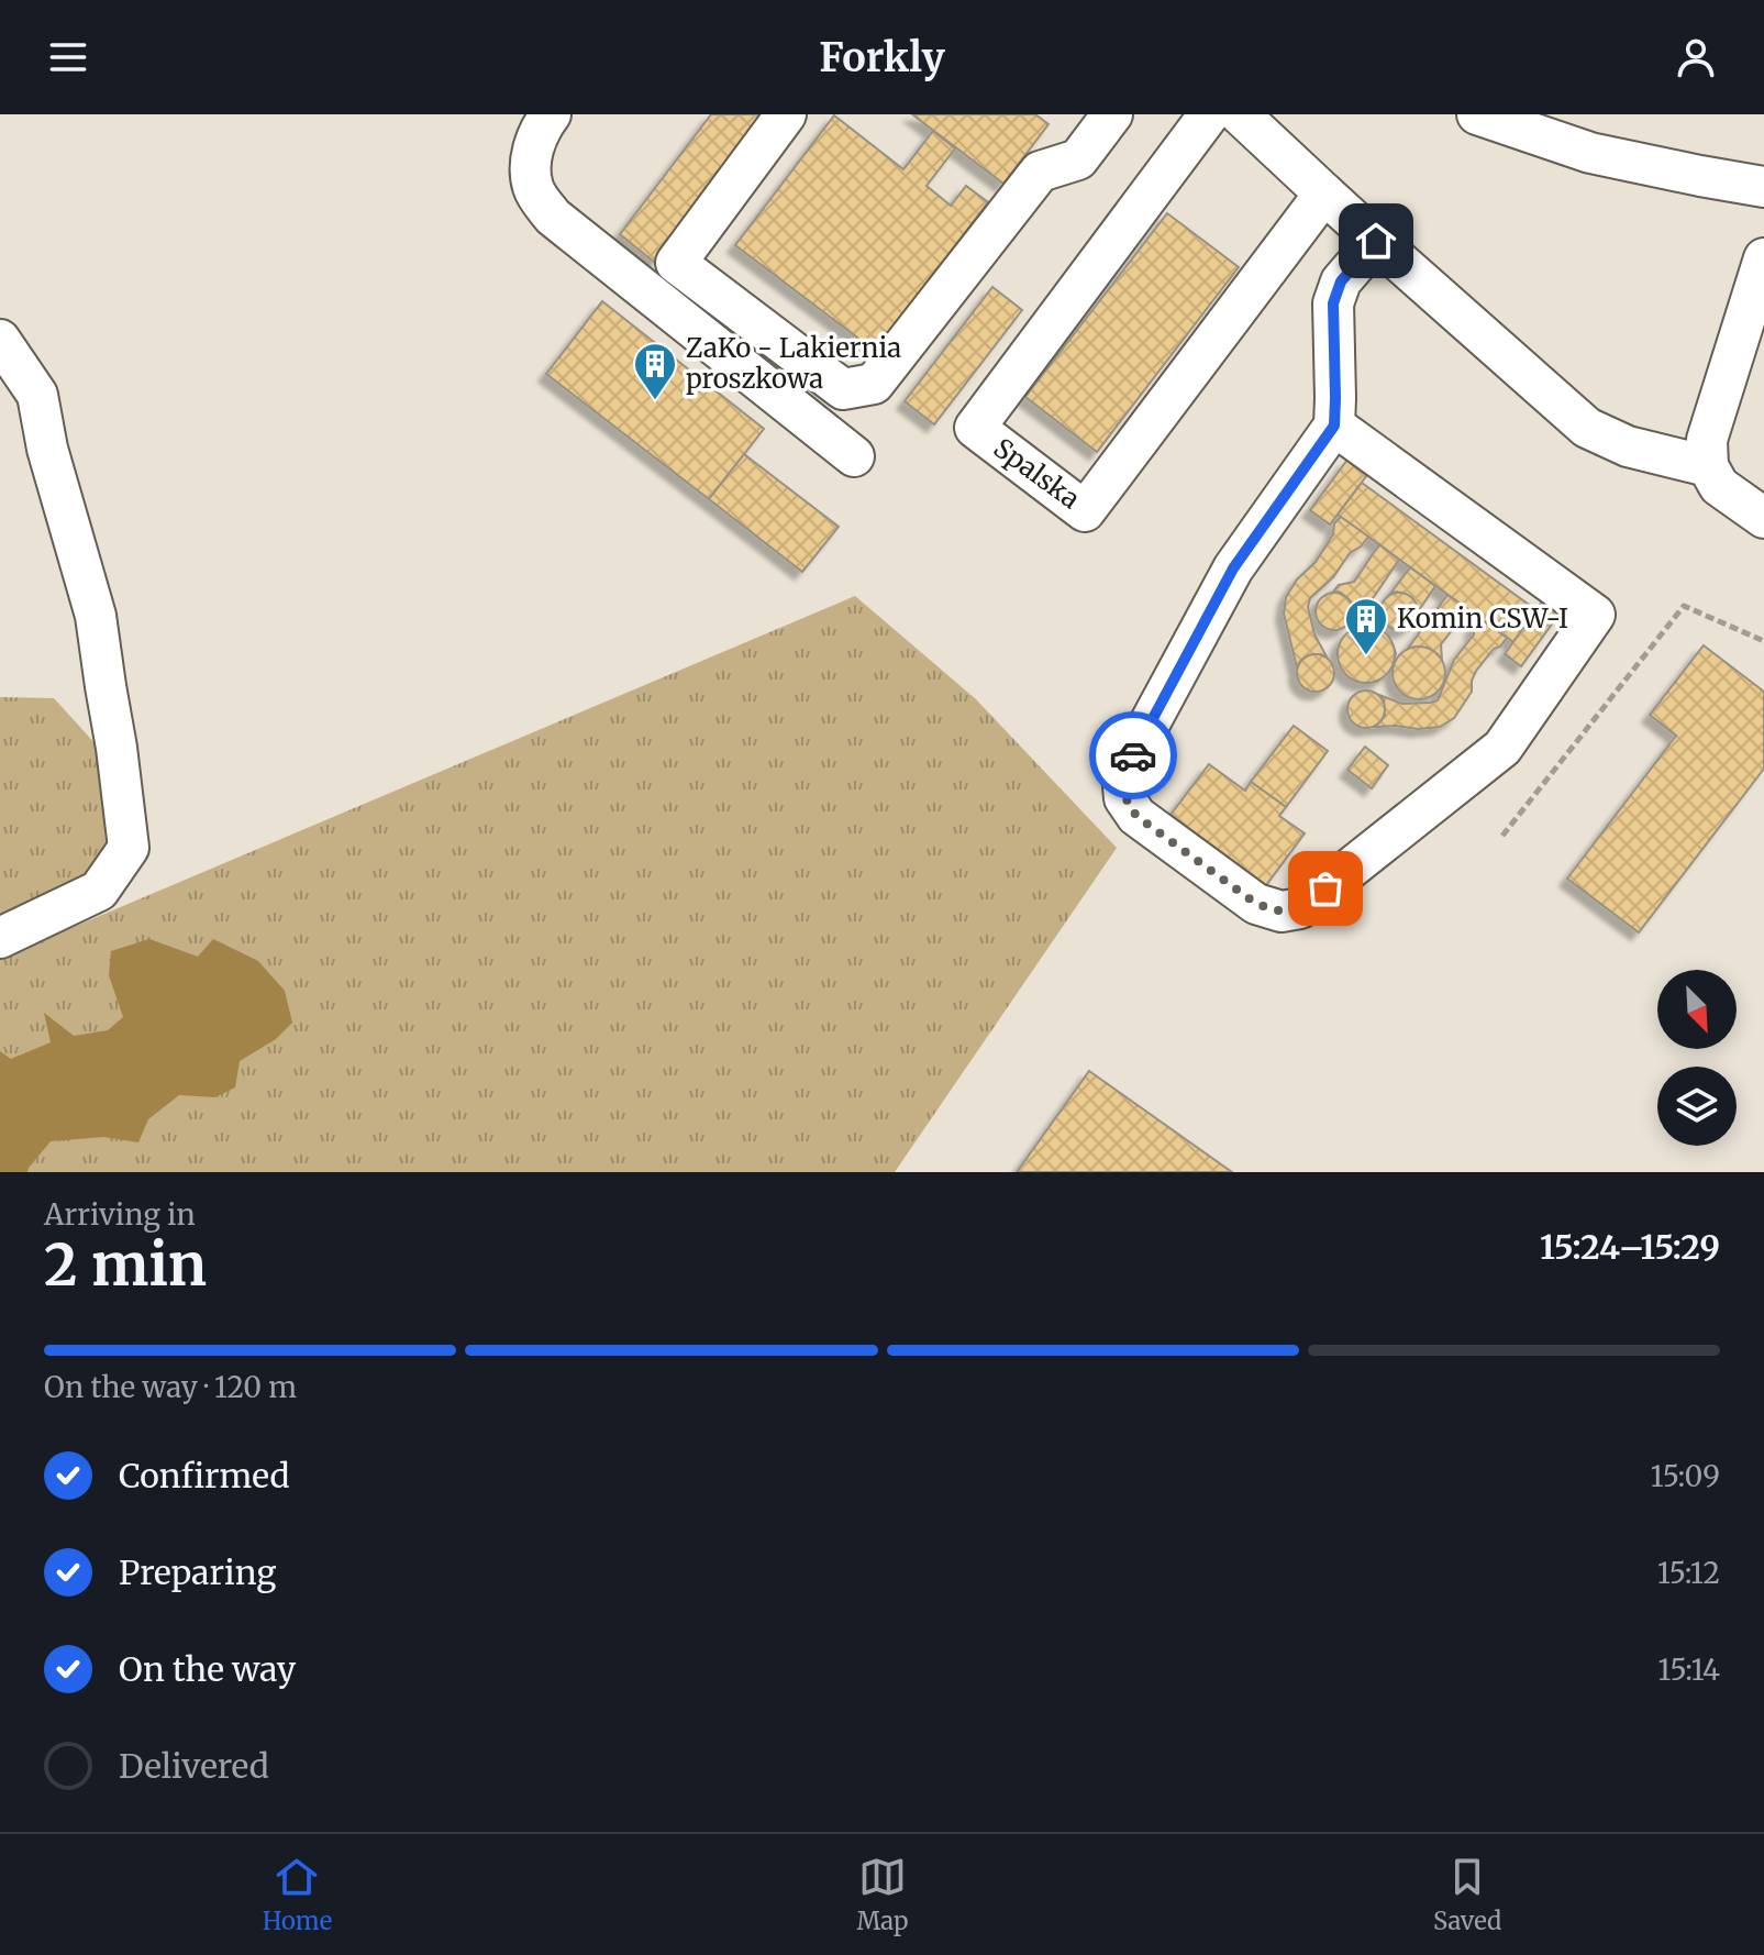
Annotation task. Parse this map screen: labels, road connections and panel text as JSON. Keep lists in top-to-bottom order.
{
  "streets": {
    "lane": ["Spalska"]
  },
  "places": {
    "building": ["ZaKo - Lakiernia proszkowa", "Komin CSW-I"]
  },
  "north": "bottom right",
  "page": {
    "header": "Forkly",
    "heading": ["2 min", "Arriving in", "15:24–15:29"],
    "bar": "On the way · 120 m",
    "list": [
      ["Confirmed", "15:09"],
      ["Preparing", "15:12"],
      ["On the way", "15:14"],
      "Delivered"
    ],
    "tabs": ["Home", "Map", "Saved"]
  }
}
